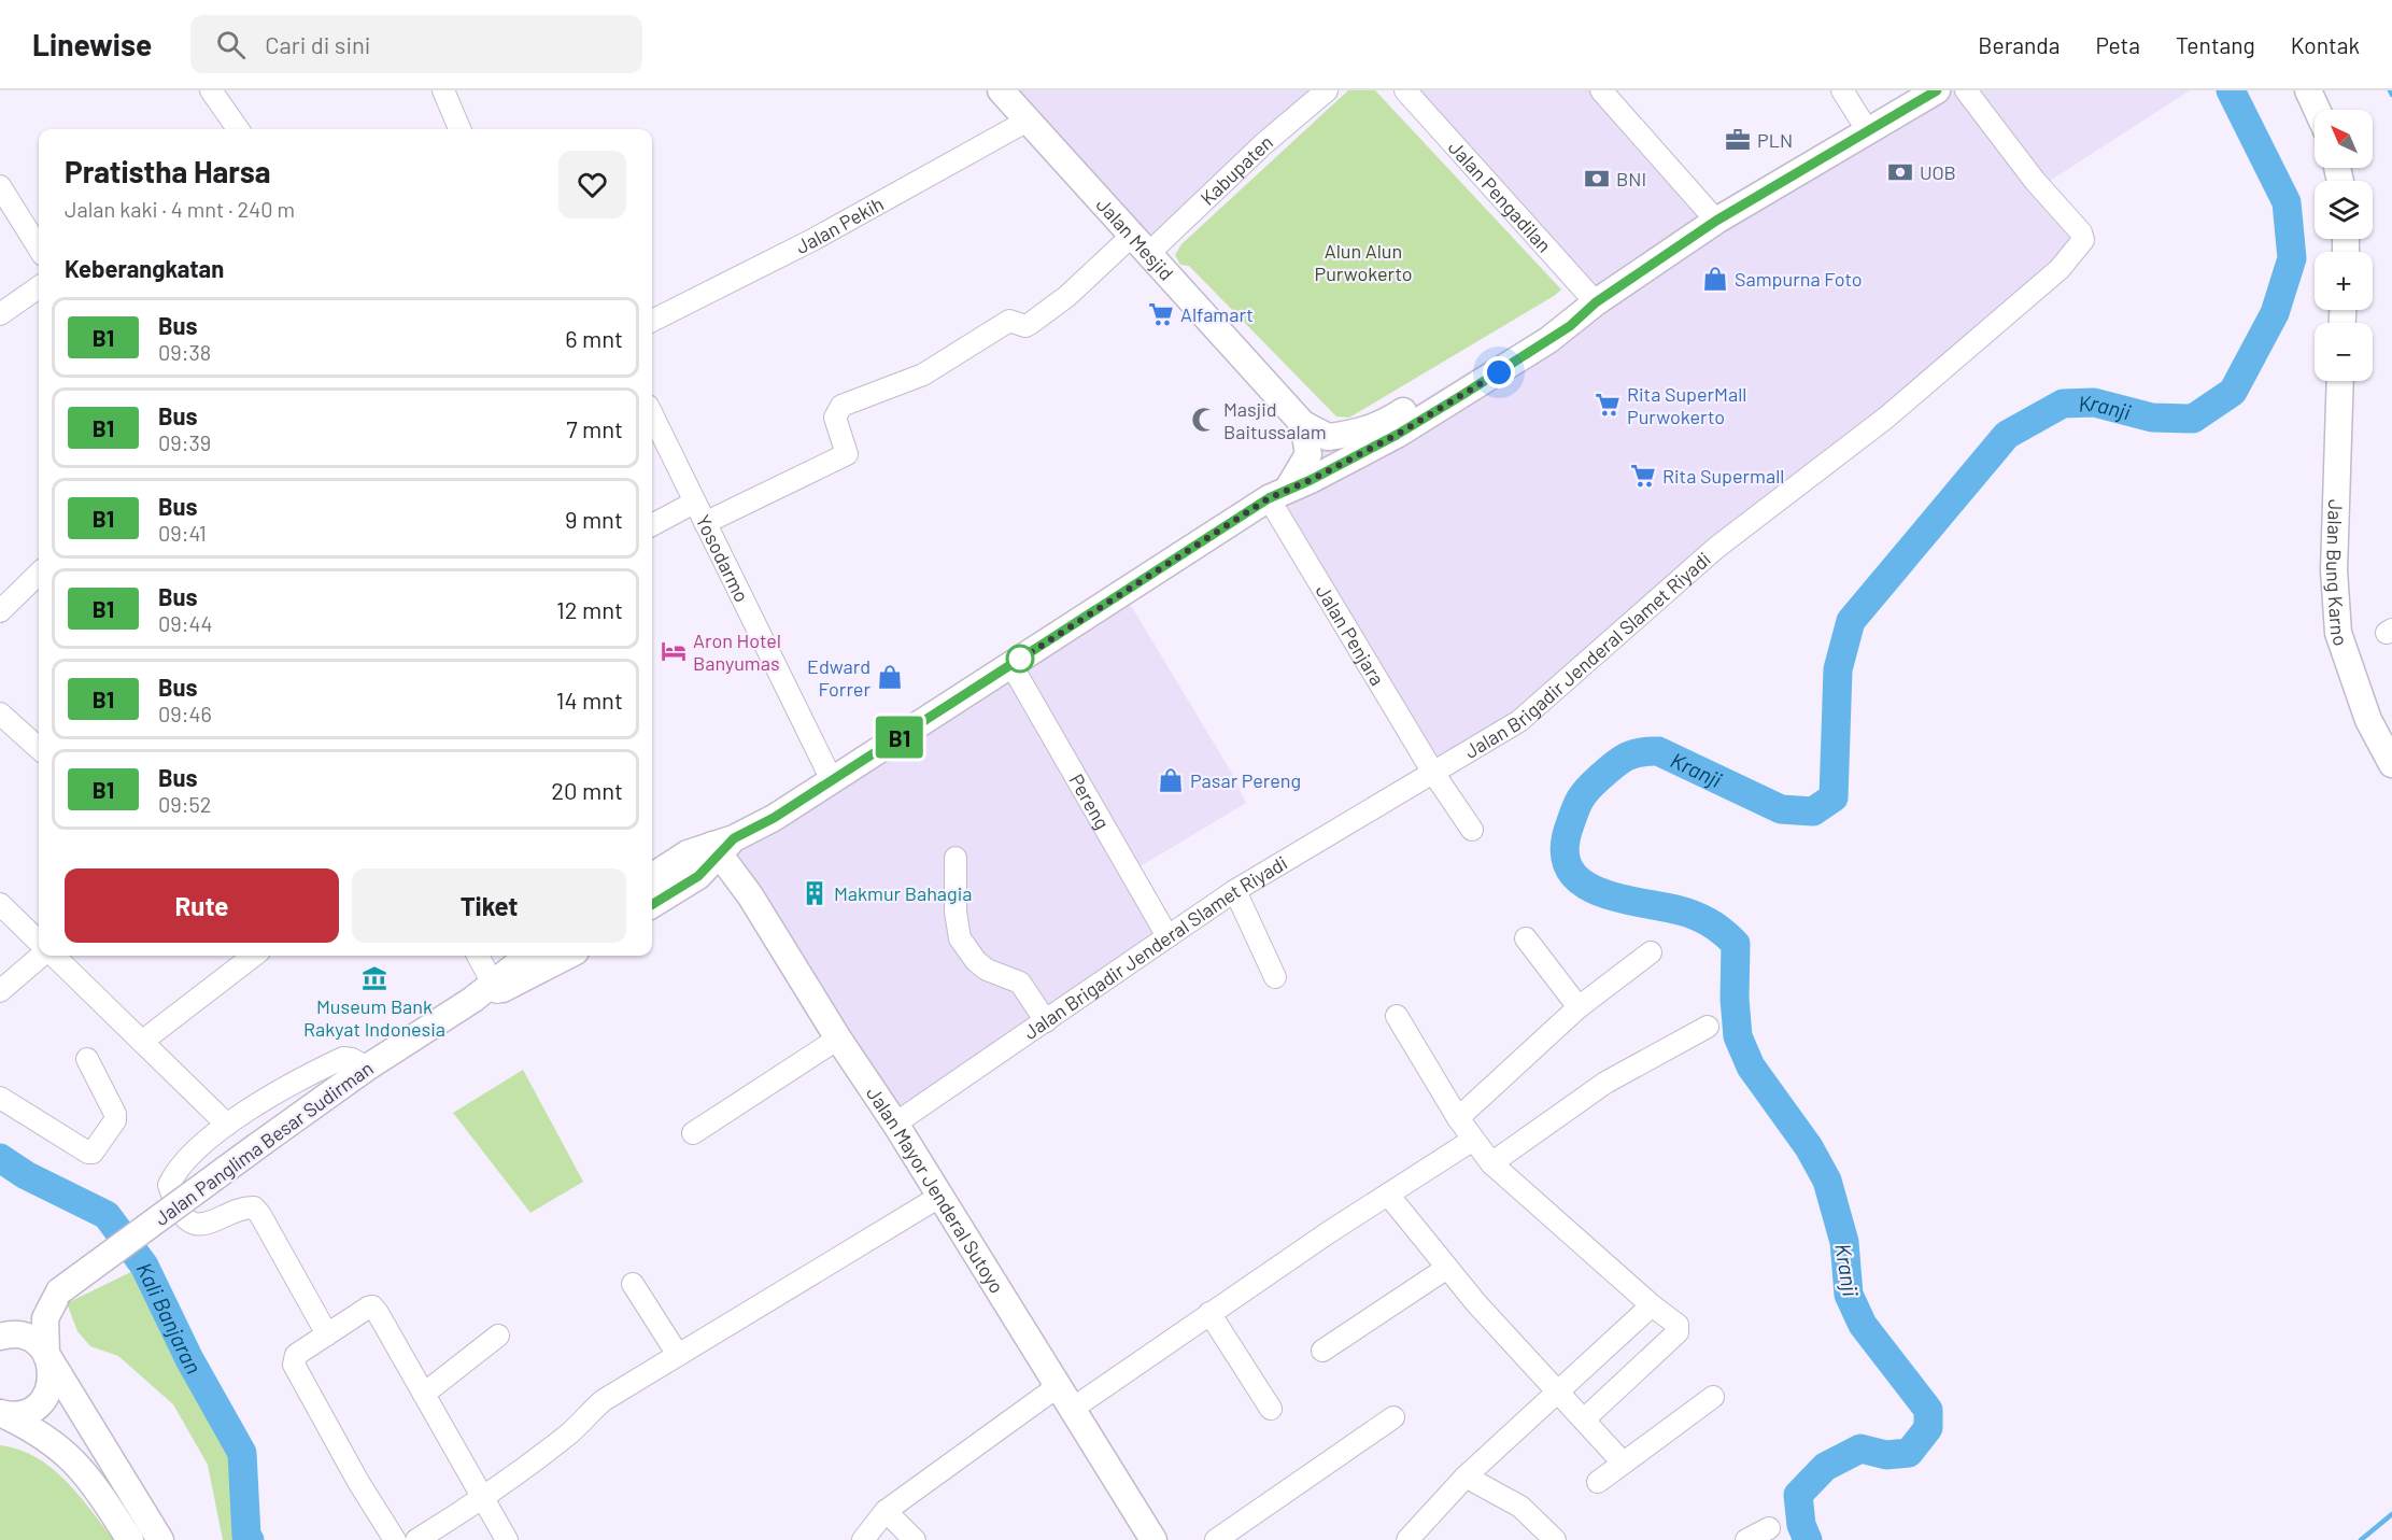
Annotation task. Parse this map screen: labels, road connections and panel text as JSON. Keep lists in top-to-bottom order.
{
  "streets": {
    "main road": [
      "Jalan Mesjid",
      "Jalan Bung Karno",
      "Jalan Panglima Besar Sudirman",
      "Jalan Mayor Jenderal Sutoyo"
    ],
    "street": [
      "Kabupaten",
      "Jalan Pengadilan",
      "Jalan Pekih",
      "Yosodarmo",
      "Jalan Penjara",
      "Jalan Brigadir Jenderal Slamet Riyadi",
      "Pereng"
    ]
  },
  "crossings": [
    ["Kabupaten", "Jalan Mesjid"],
    ["Kabupaten", "Yosodarmo"],
    ["Jalan Pekih", "Jalan Mesjid"],
    ["Jalan Penjara", "Jalan Brigadir Jenderal Slamet Riyadi"],
    ["Jalan Brigadir Jenderal Slamet Riyadi", "Pereng"],
    ["Jalan Brigadir Jenderal Slamet Riyadi", "Jalan Mayor Jenderal Sutoyo"]
  ],
  "water": ["Kranji", "Kali Banjaran"],
  "parks": ["Alun Alun Purwokerto"],
  "places": {
    "office": ["PLN"],
    "bank": ["UOB", "BNI"],
    "shop": ["Sampurna Foto", "Edward Forrer", "Pasar Pereng"],
    "supermarket": ["Alfamart", "Rita SuperMall Purwokerto", "Rita Supermall"],
    "mosque": ["Masjid Baitussalam"],
    "hotel": ["Aron Hotel Banyumas"],
    "building": ["Makmur Bahagia"],
    "museum": ["Museum Bank Rakyat Indonesia"]
  },
  "lines": ["bus line B1"],
  "north": "top left",
  "page": {
    "header": "Linewise",
    "search": "Cari di sini",
    "nav": [
      "Beranda",
      "Peta",
      "Tentang",
      "Kontak"
    ],
    "on_map": "B1",
    "map_buttons": ["+", "−"],
    "heading": [
      ["Pratistha Harsa", "Jalan kaki · 4 mnt · 240 m"],
      "Keberangkatan"
    ],
    "list": [
      {
        "mark": "B1",
        "name": "Bus",
        "note": "09:38",
        "value": "6 mnt"
      },
      {
        "mark": "B1",
        "name": "Bus",
        "note": "09:39",
        "value": "7 mnt"
      },
      {
        "mark": "B1",
        "name": "Bus",
        "note": "09:41",
        "value": "9 mnt"
      },
      {
        "mark": "B1",
        "name": "Bus",
        "note": "09:44",
        "value": "12 mnt"
      },
      {
        "mark": "B1",
        "name": "Bus",
        "note": "09:46",
        "value": "14 mnt"
      },
      {
        "mark": "B1",
        "name": "Bus",
        "note": "09:52",
        "value": "20 mnt"
      }
    ],
    "buttons": ["Rute", "Tiket"]
  }
}
